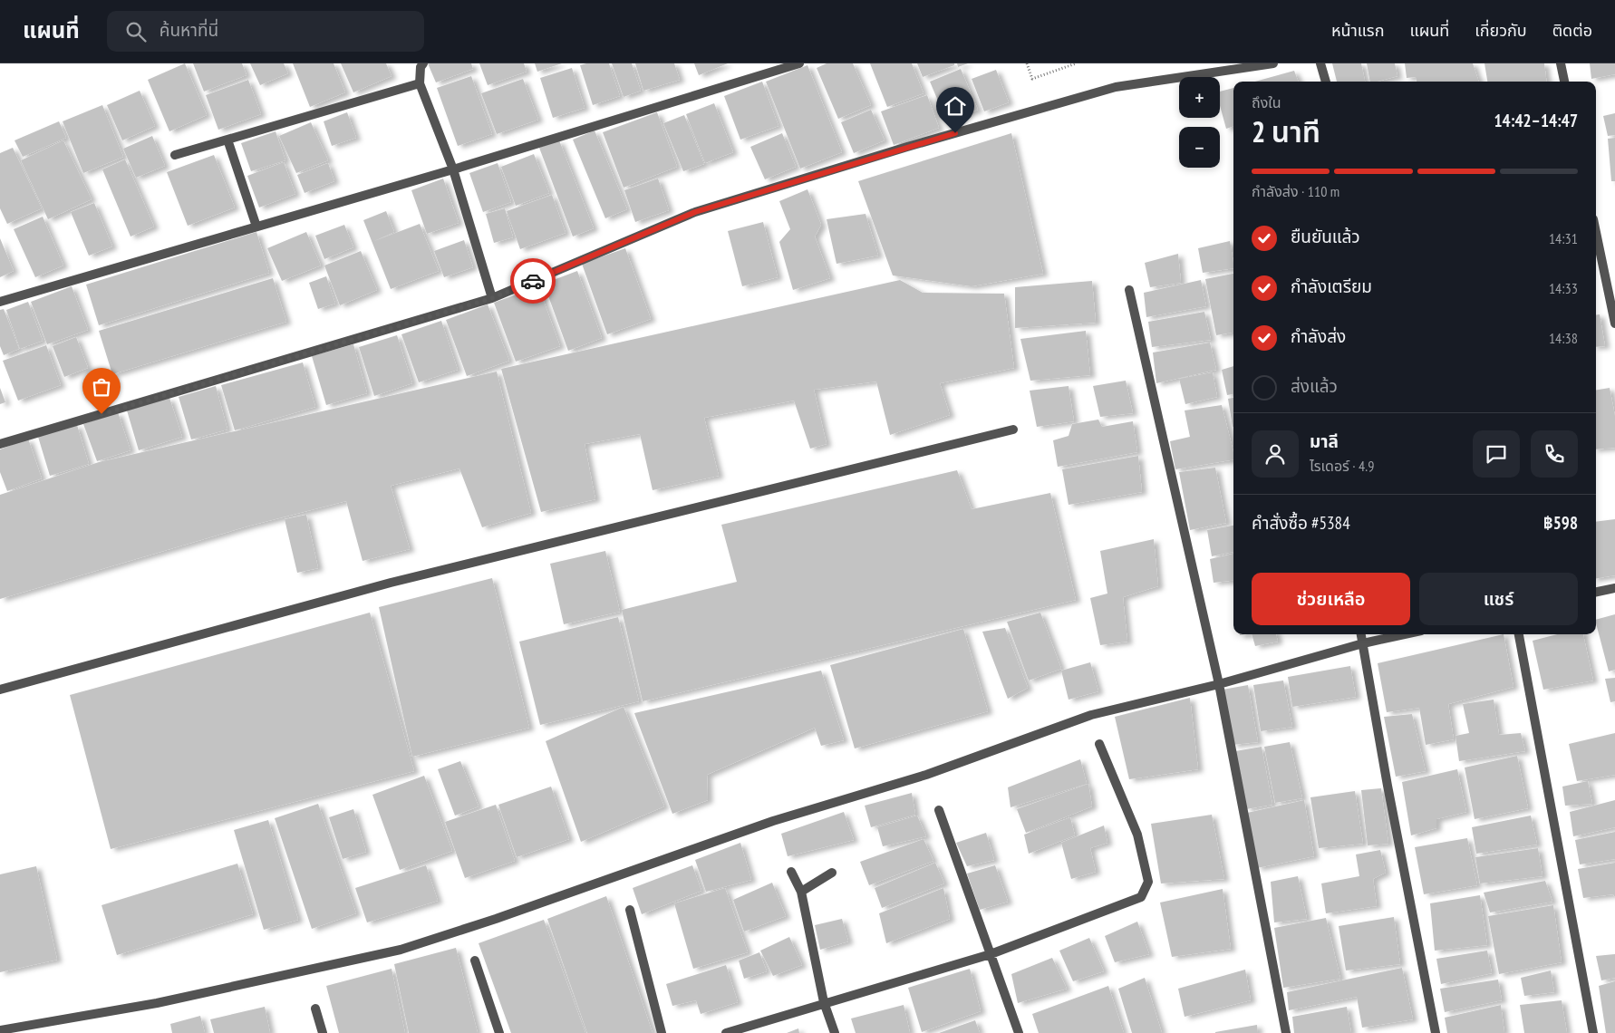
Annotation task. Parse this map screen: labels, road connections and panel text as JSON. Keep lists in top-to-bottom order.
{
  "page": {
    "header": "แผนที่",
    "search": "ค้นหาที่นี่",
    "nav": [
      "หน้าแรก",
      "แผนที่",
      "เกี่ยวกับ",
      "ติดต่อ"
    ],
    "map_buttons": ["+", "−"],
    "heading": ["2 นาที", "ถึงใน", "14:42–14:47"],
    "panel": [
      "มาลี",
      "ไรเดอร์ · 4.9",
      "คำสั่งซื้อ #5384",
      "฿598"
    ],
    "bar": "กำลังส่ง · 110 m",
    "list": [
      ["ยืนยันแล้ว", "14:31"],
      ["กำลังเตรียม", "14:33"],
      ["กำลังส่ง", "14:38"],
      "ส่งแล้ว"
    ],
    "buttons": ["ช่วยเหลือ", "แชร์"]
  }
}
